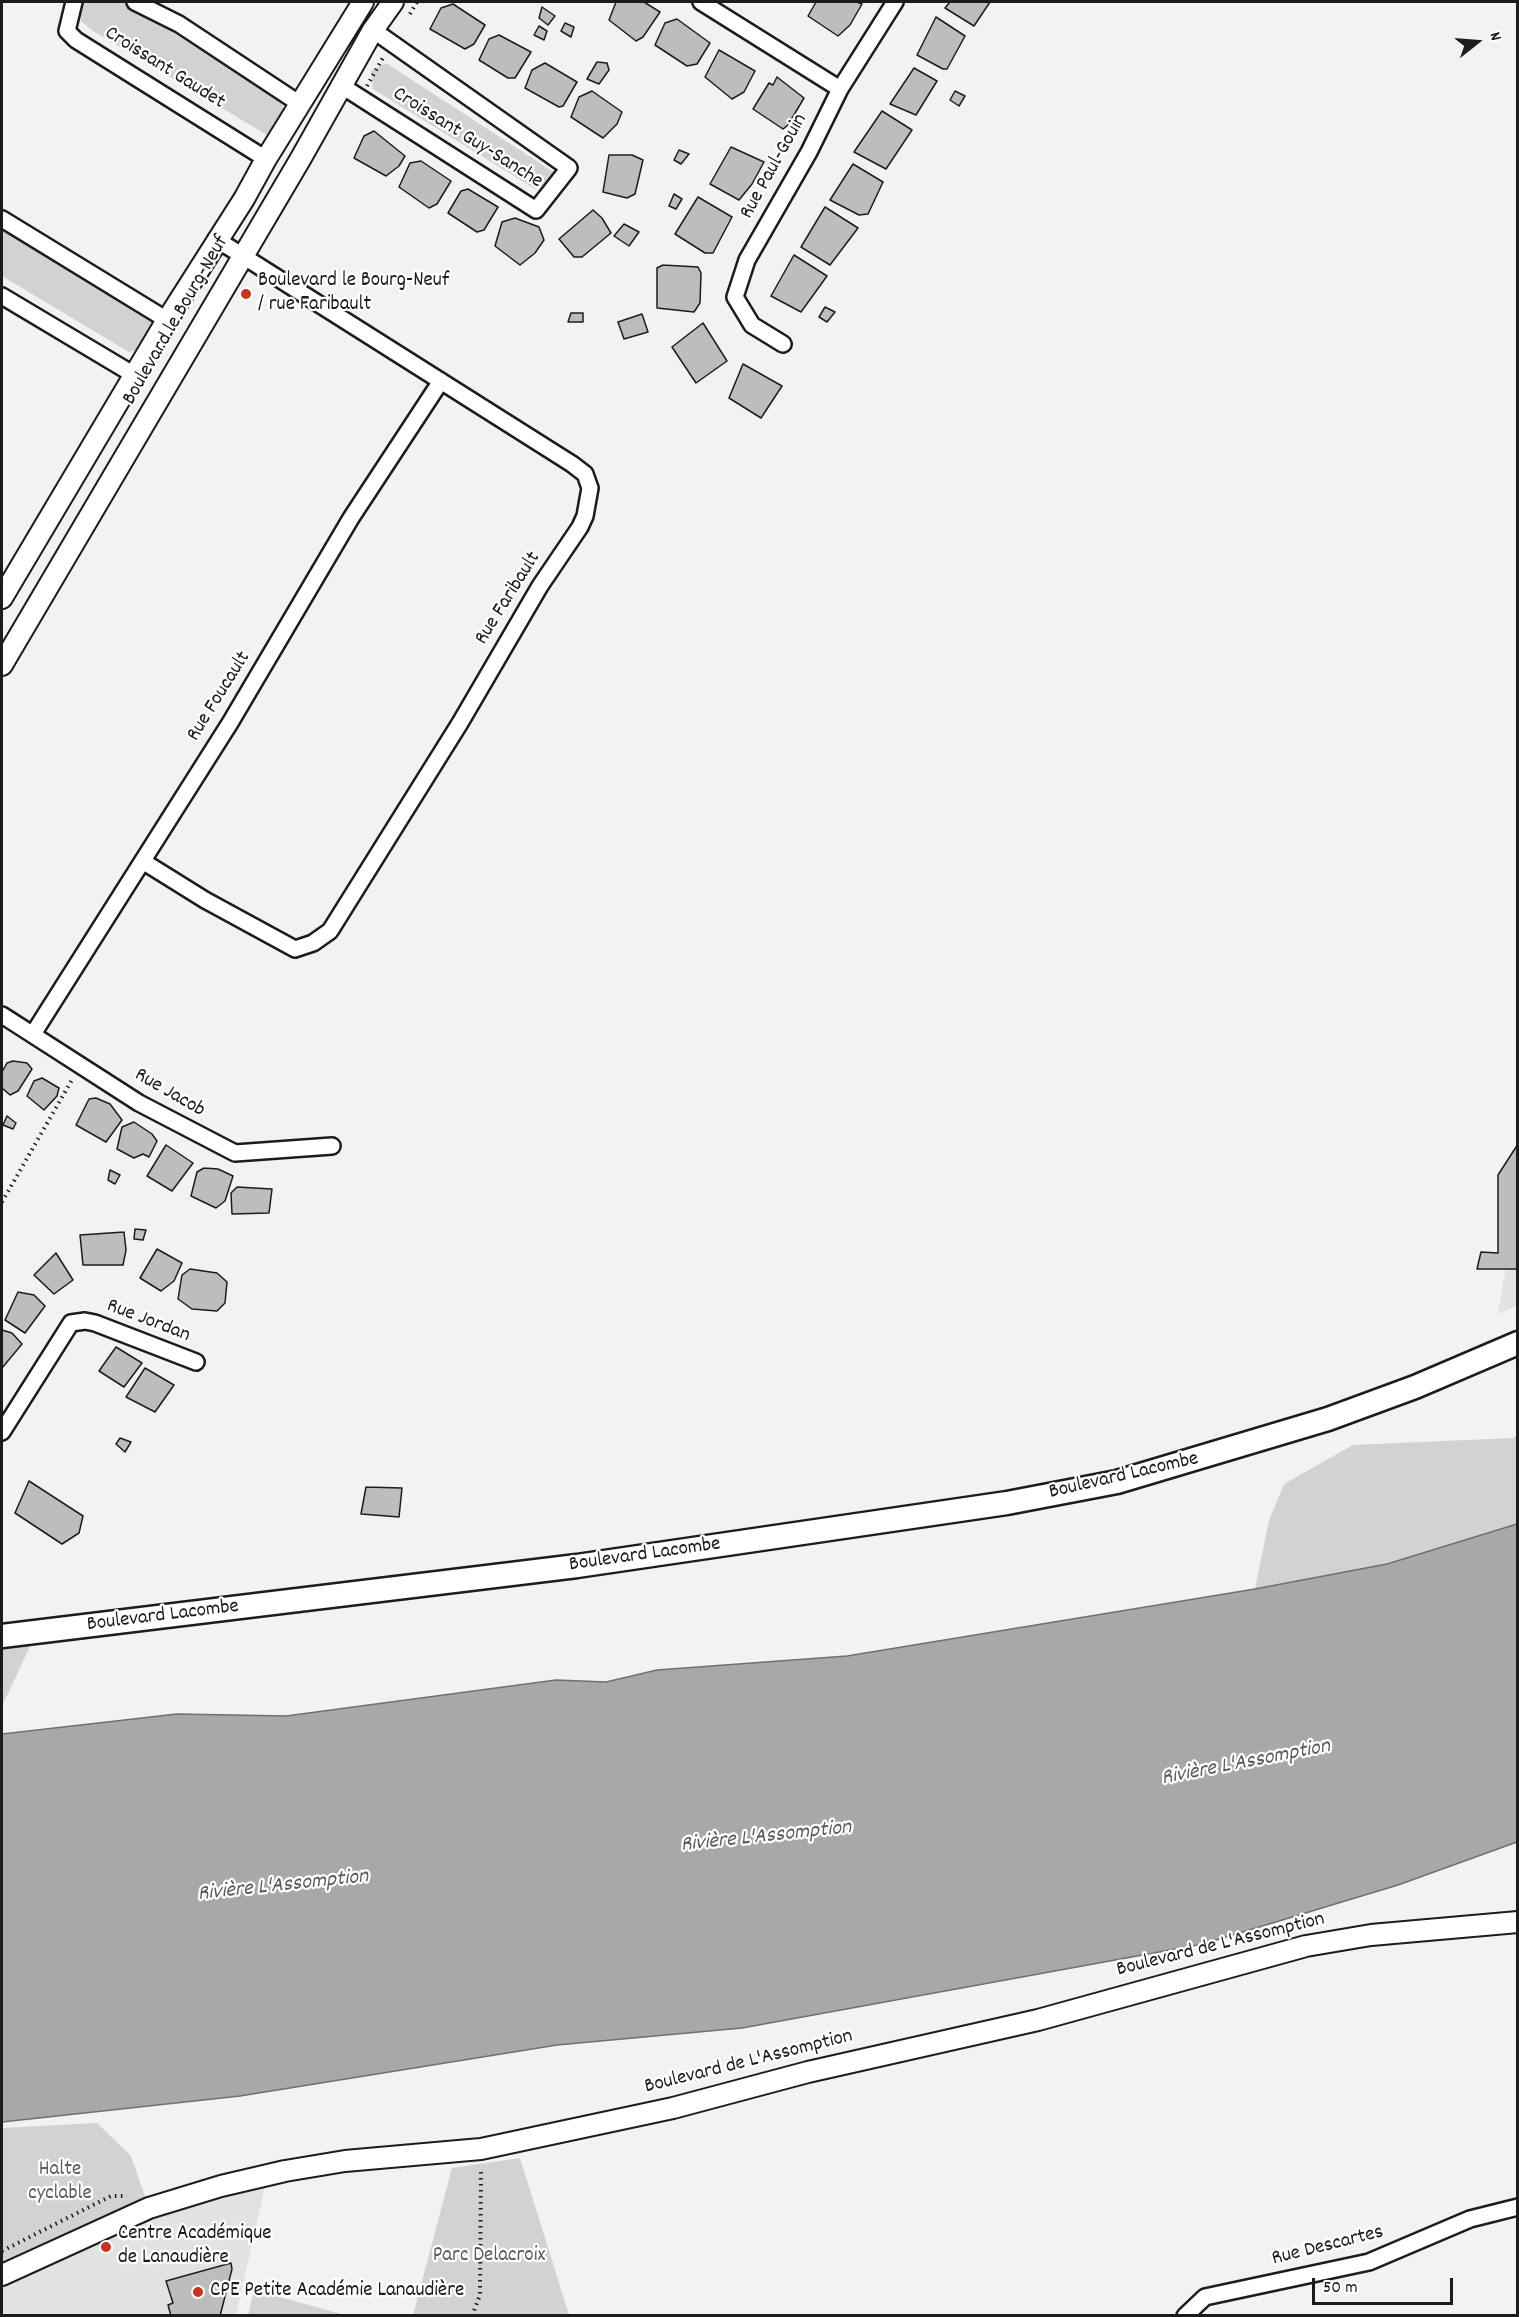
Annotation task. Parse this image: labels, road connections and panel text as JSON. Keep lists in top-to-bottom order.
{
  "streets": {
    "main road": ["Boulevard Lacombe"],
    "street": [
      "Croissant Gaudet",
      "Croissant Guy-Sanche",
      "Rue Paul-Gouin",
      "Boulevard le Bourg-Neuf",
      "Rue Faribault",
      "Rue Foucault",
      "Rue Jacob",
      "Rue Jordan",
      "Boulevard de L'Assomption",
      "Rue Descartes"
    ]
  },
  "crossings": [
    ["Croissant Gaudet", "Boulevard le Bourg-Neuf"],
    ["Croissant Guy-Sanche", "Boulevard le Bourg-Neuf"],
    ["Boulevard le Bourg-Neuf", "Rue Faribault"],
    ["Rue Faribault", "Rue Foucault"],
    ["Rue Foucault", "Rue Jacob"]
  ],
  "water": ["Rivière L'Assomption"],
  "parks": ["Halte cyclable", "Parc Delacroix"],
  "places": ["Boulevard le Bourg-Neuf / rue Faribault", "Centre Académique de Lanaudière", "CPE Petite Académie Lanaudière"],
  "scale_bar": "50 m",
  "north": "right"
}
